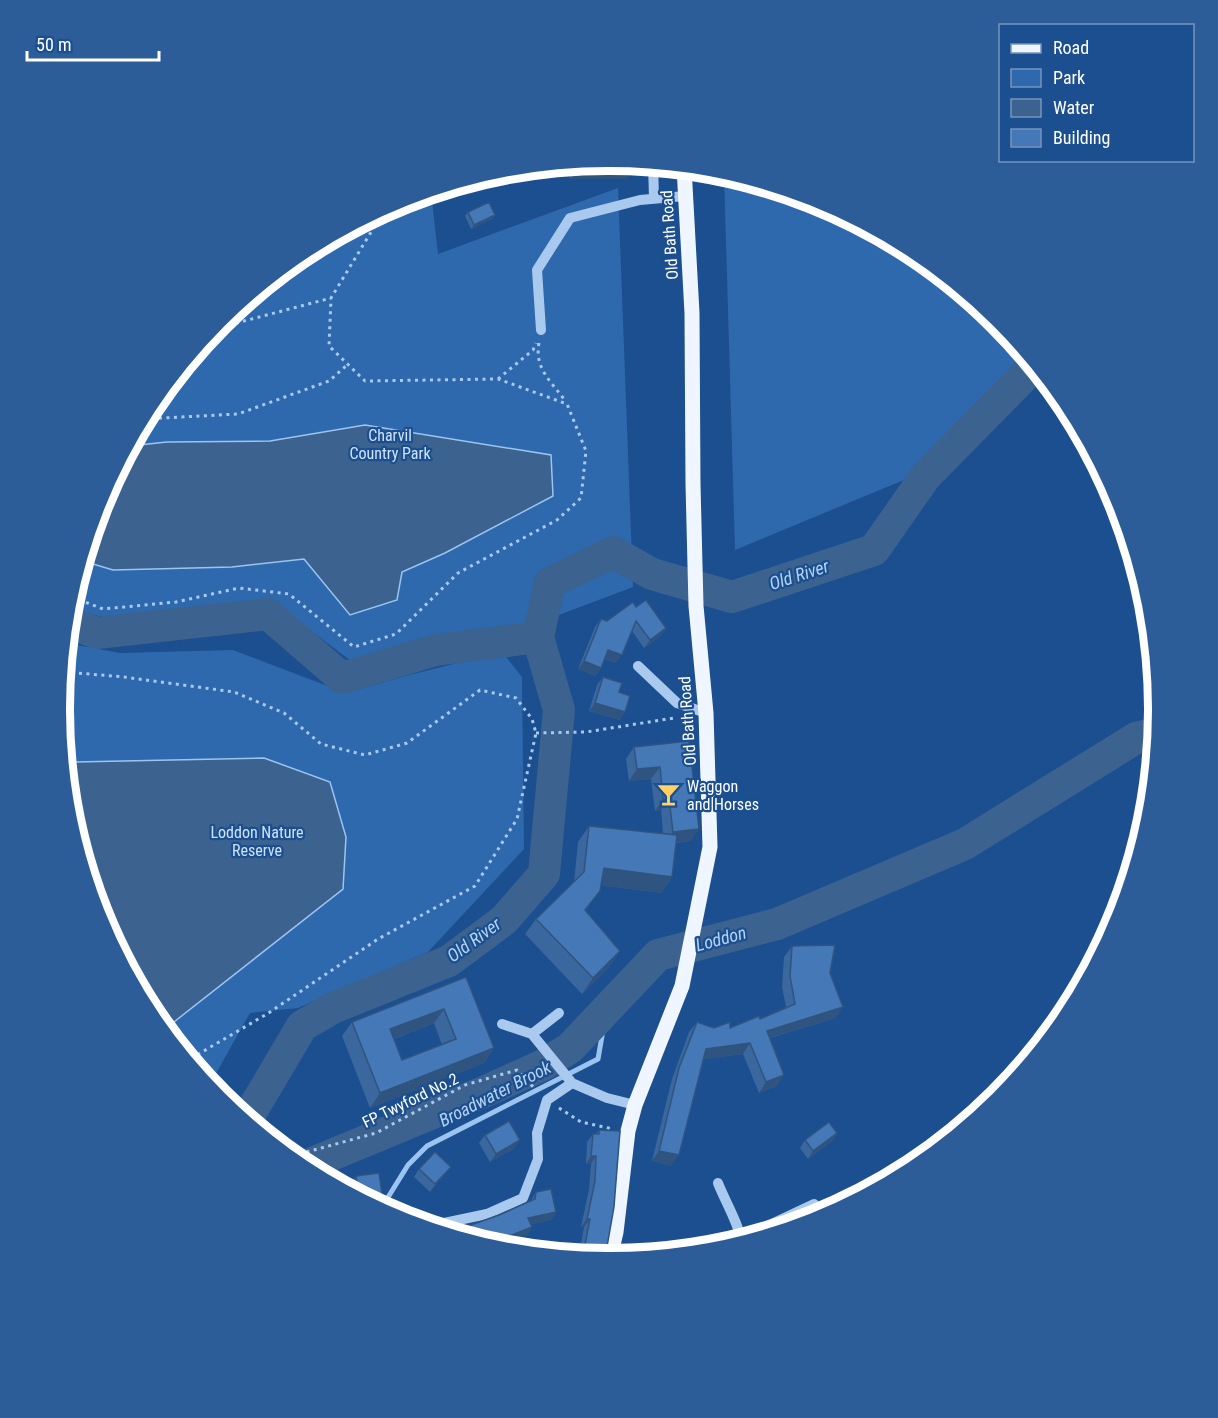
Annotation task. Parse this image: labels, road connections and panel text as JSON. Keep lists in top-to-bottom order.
{
  "streets": {
    "main road": ["Old Bath Road"],
    "path": ["FP Twyford No.2"]
  },
  "water": ["Old River", "Loddon", "Broadwater Brook"],
  "parks": ["Charvil Country Park", "Loddon Nature Reserve"],
  "places": {
    "bar": ["Waggon and Horses"]
  },
  "legend": [
    "Road",
    "Park",
    "Water",
    "Building"
  ],
  "scale_bar": "50 m"
}
